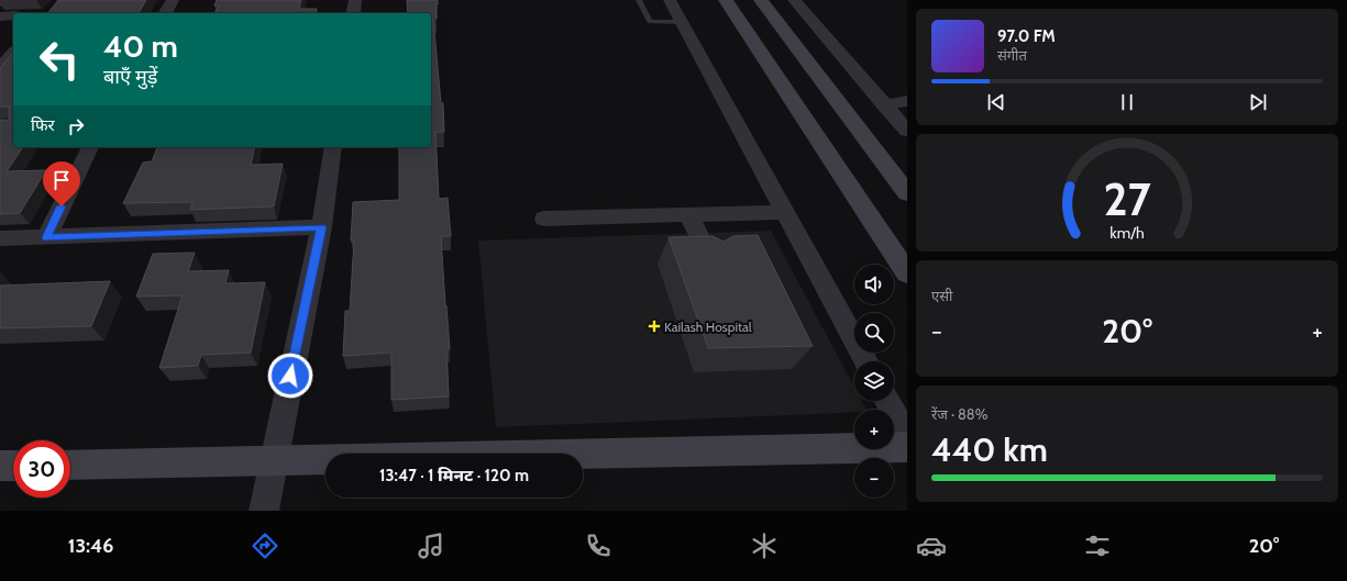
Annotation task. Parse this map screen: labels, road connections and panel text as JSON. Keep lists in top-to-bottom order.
{
  "places": {
    "health": ["Kailash Hospital"]
  },
  "page": {
    "turn": ["40 m", "बाएँ मुड़ें"],
    "song": ["97.0 FM", "संगीत"],
    "then": "फिर",
    "tile": [
      "एसी",
      ["रेंज · 88%", "440 km"]
    ],
    "map_buttons": ["+", "−"],
    "heat": ["−", "20°", "+"],
    "limit": "30",
    "trip": "13:47 · 1 मिनट · 120 m",
    "tabs": ["13:46", "20°"],
    "gauge": ["27", "km/h"]
  }
}
